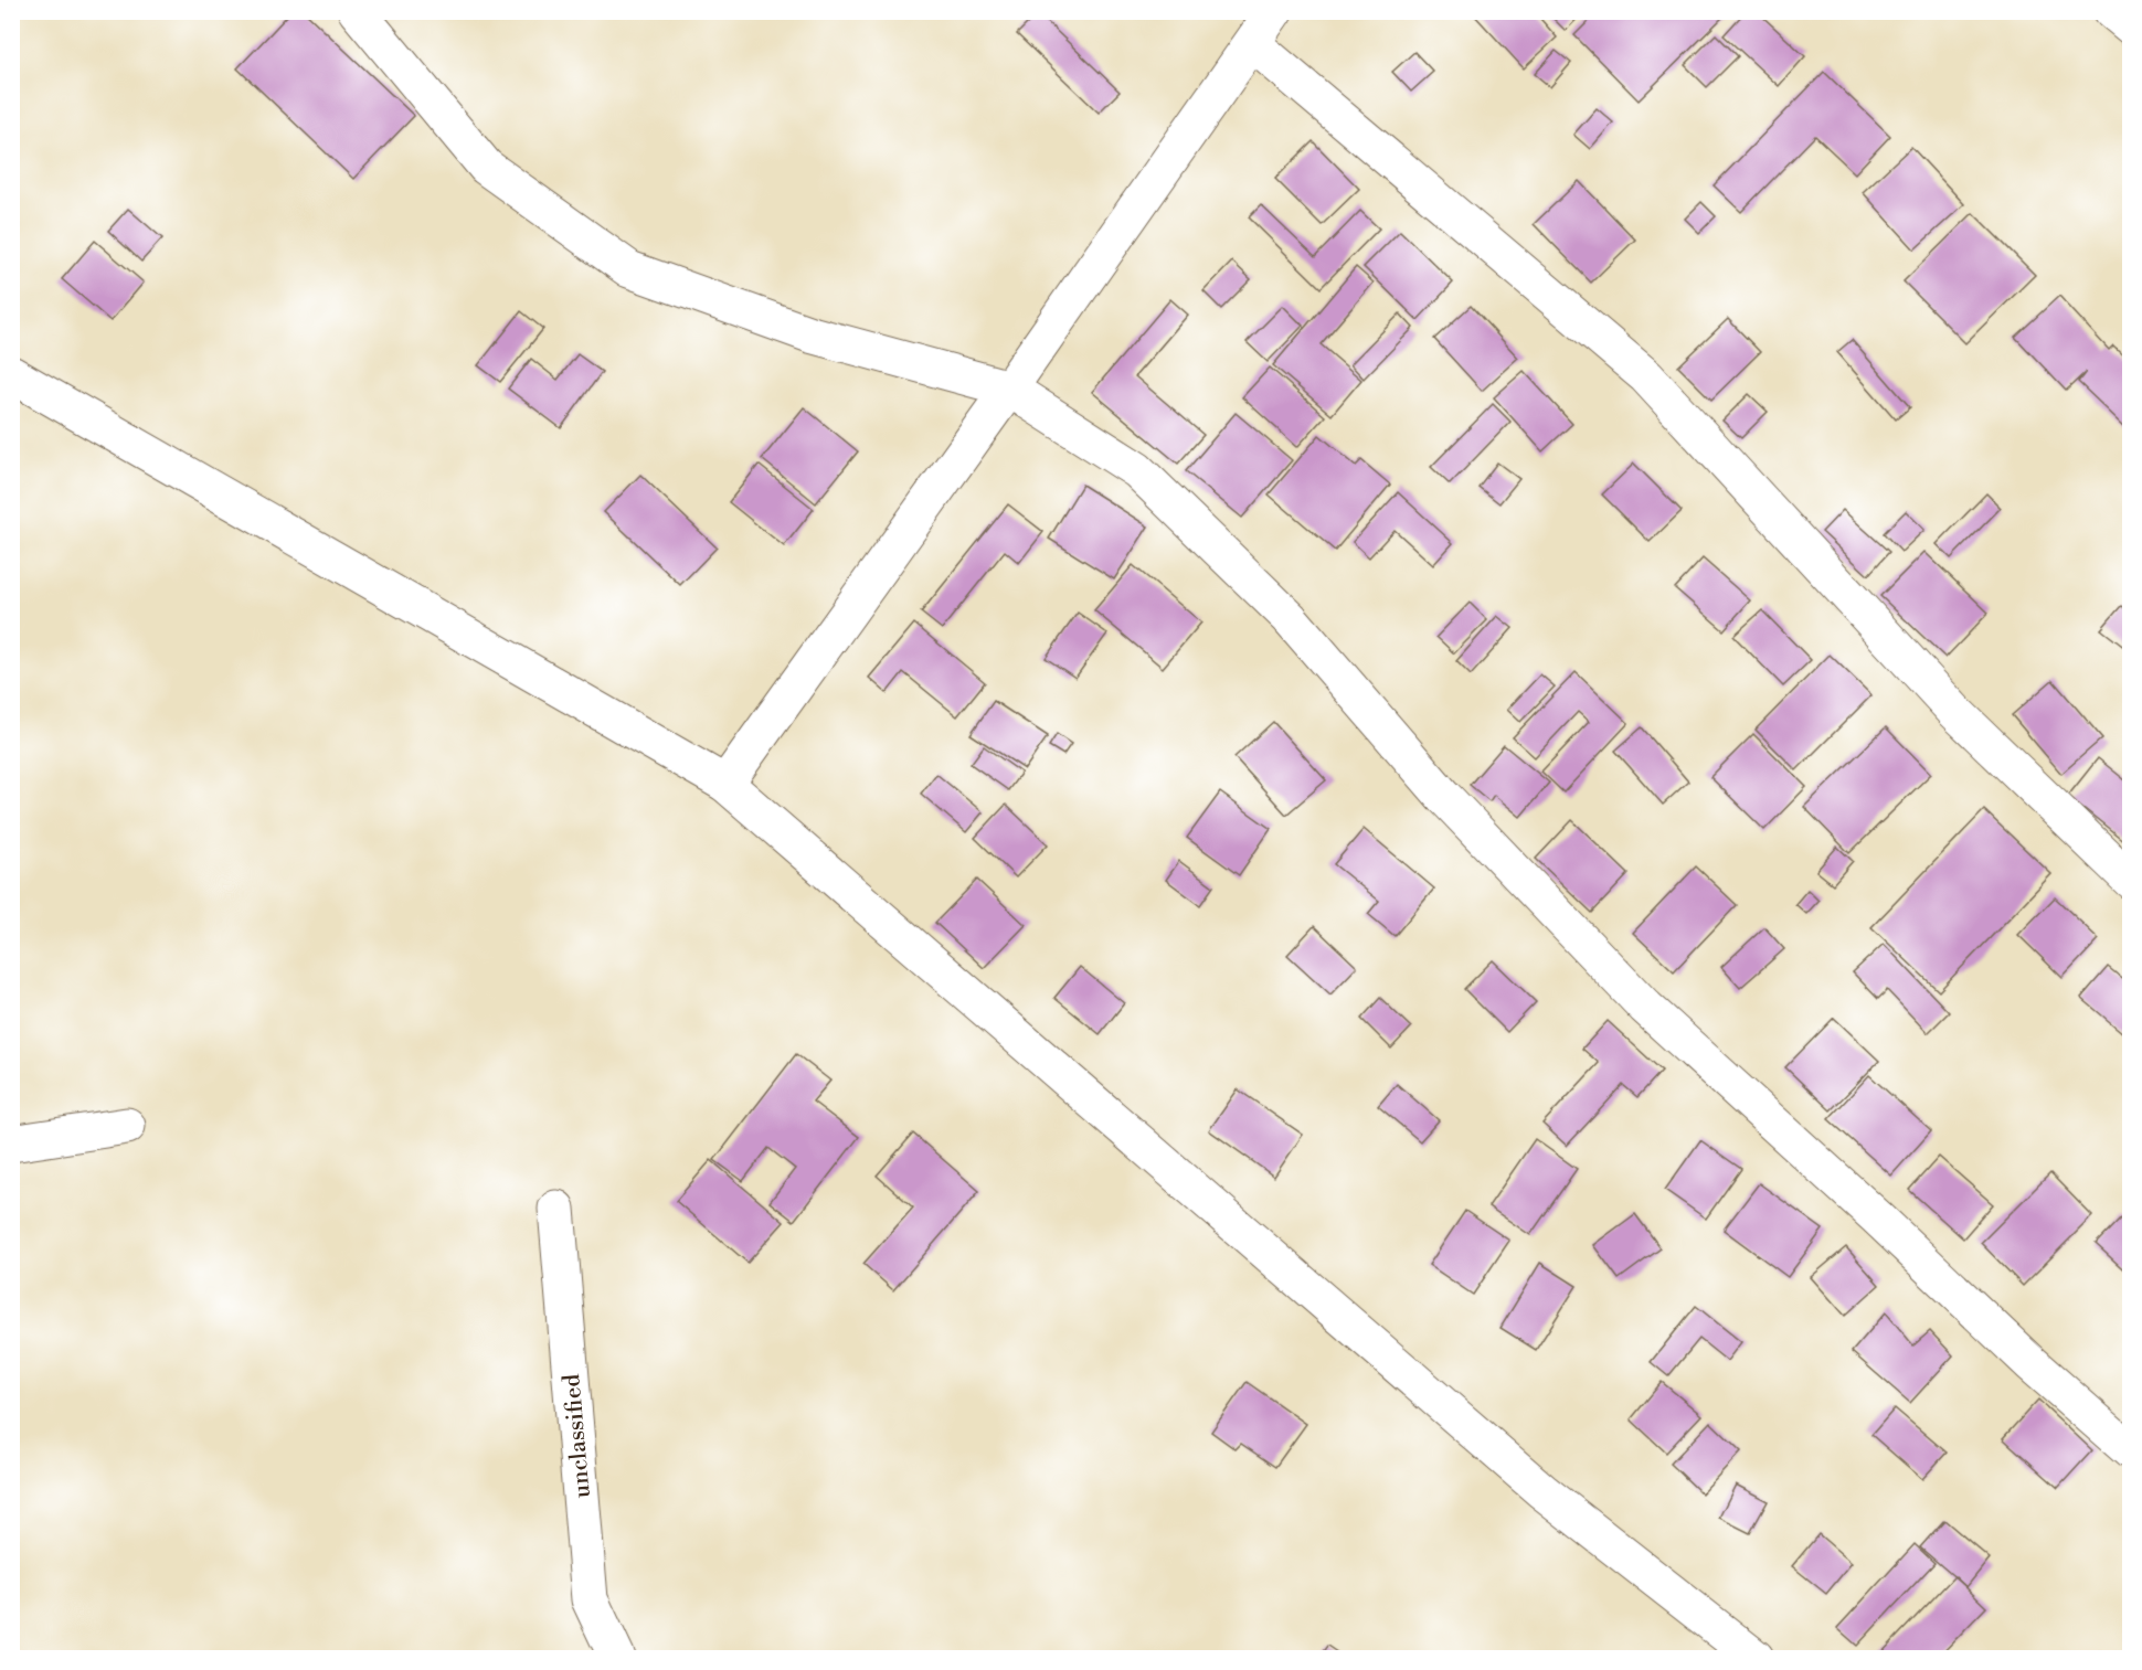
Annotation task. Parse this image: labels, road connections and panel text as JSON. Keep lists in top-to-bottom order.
{
  "streets": {
    "street": ["unclassified"]
  }
}
